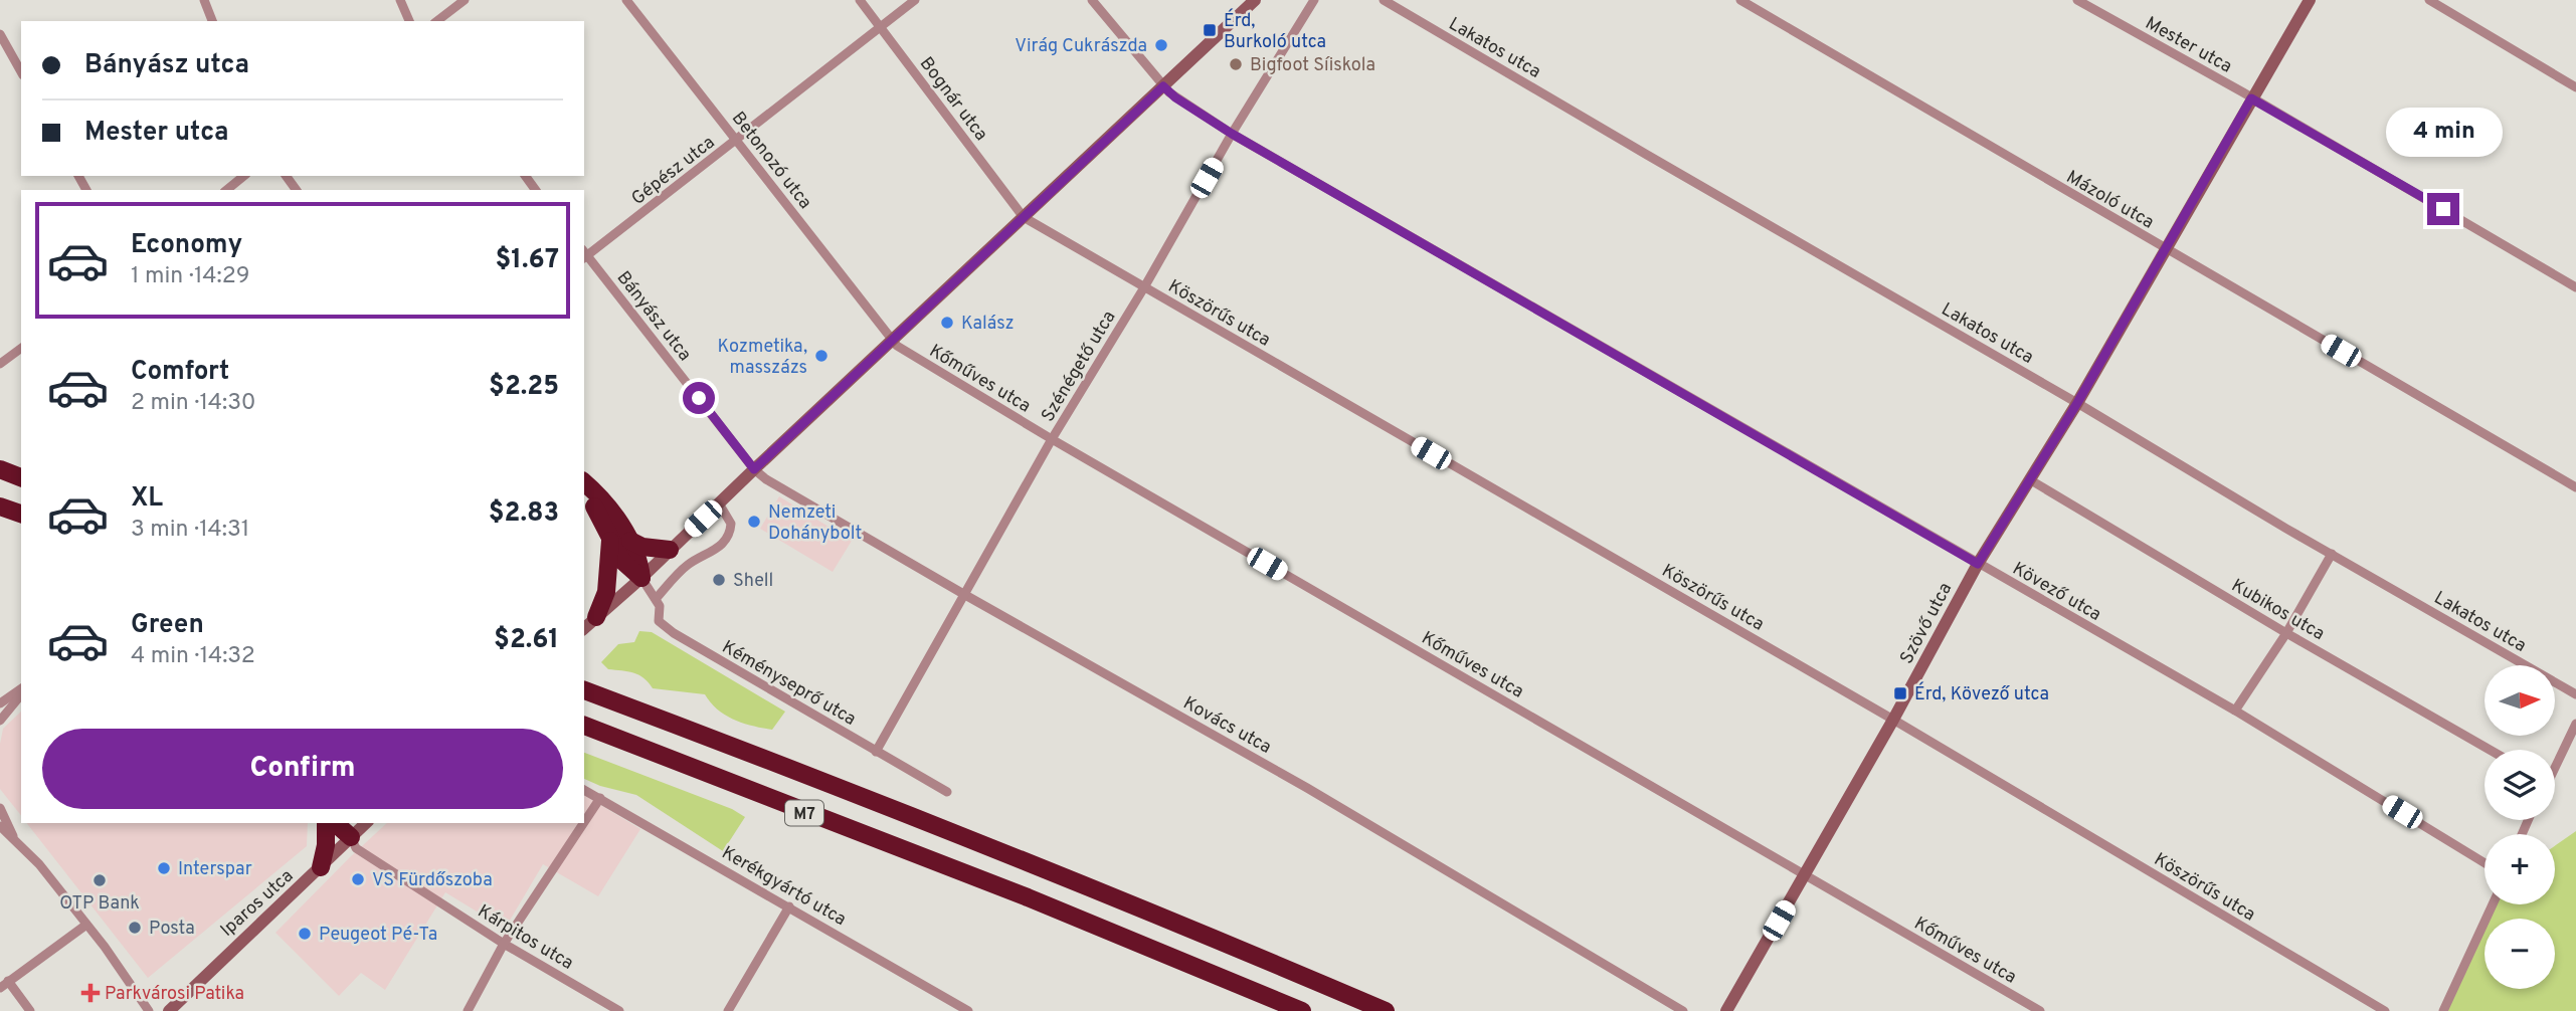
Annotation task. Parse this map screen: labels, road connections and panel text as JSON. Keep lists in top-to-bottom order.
{
  "streets": {
    "highway": ["M7"],
    "street": [
      "Mester utca",
      "Lakatos utca",
      "Bognár utca",
      "Betonozó utca",
      "Gépész utca",
      "Mázoló utca",
      "Köszörűs utca",
      "Bányász utca",
      "Szénégető utca",
      "Kőműves utca",
      "Kövező utca",
      "Kubikos utca",
      "Szövő utca",
      "Kéményseprő utca",
      "Kovács utca",
      "Kerékgyártó utca",
      "Iparos utca",
      "Kárpitos utca"
    ]
  },
  "crossings": [
    ["Mester utca", "Szövő utca"],
    ["Lakatos utca", "Szövő utca"],
    ["Bognár utca", "Gépész utca"],
    ["Bognár utca", "Köszörűs utca"],
    ["Betonozó utca", "Gépész utca"],
    ["Betonozó utca", "Kőműves utca"],
    ["Gépész utca", "Bányász utca"],
    ["Mázoló utca", "Szövő utca"],
    ["Köszörűs utca", "Szénégető utca"],
    ["Köszörűs utca", "Szövő utca"],
    ["Bányász utca", "Kovács utca"],
    ["Szénégető utca", "Kőműves utca"],
    ["Szénégető utca", "Kövező utca"],
    ["Szénégető utca", "Kéményseprő utca"],
    ["Szénégető utca", "Kovács utca"],
    ["Kőműves utca", "Szövő utca"],
    ["Kövező utca", "Szövő utca"],
    ["Kubikos utca", "Szövő utca"],
    ["Iparos utca", "Kárpitos utca"]
  ],
  "places": {
    "transit": ["Érd, Burkoló utca", "Érd, Kövező utca"],
    "other": [
      "Virág Cukrászda",
      "Bigfoot Síiskola",
      "Kalász",
      "Kozmetika, masszázs",
      "Nemzeti Dohánybolt",
      "Shell",
      "Interspar",
      "VS Fürdőszoba",
      "OTP Bank",
      "Posta",
      "Peugeot Pé-Ta"
    ],
    "health": ["Parkvárosi Patika"]
  },
  "north": "right",
  "page": {
    "banner": ["Bányász utca", "Mester utca"],
    "bubble": "4 min",
    "list": [
      {
        "name": "Economy",
        "note": "1 min · 14:29",
        "value": "$1.67"
      },
      {
        "name": "Comfort",
        "note": "2 min · 14:30",
        "value": "$2.25"
      },
      {
        "name": "XL",
        "note": "3 min · 14:31",
        "value": "$2.83"
      },
      {
        "name": "Green",
        "note": "4 min · 14:32",
        "value": "$2.61"
      }
    ],
    "map_buttons": ["+", "−"],
    "buttons": "Confirm"
  }
}
